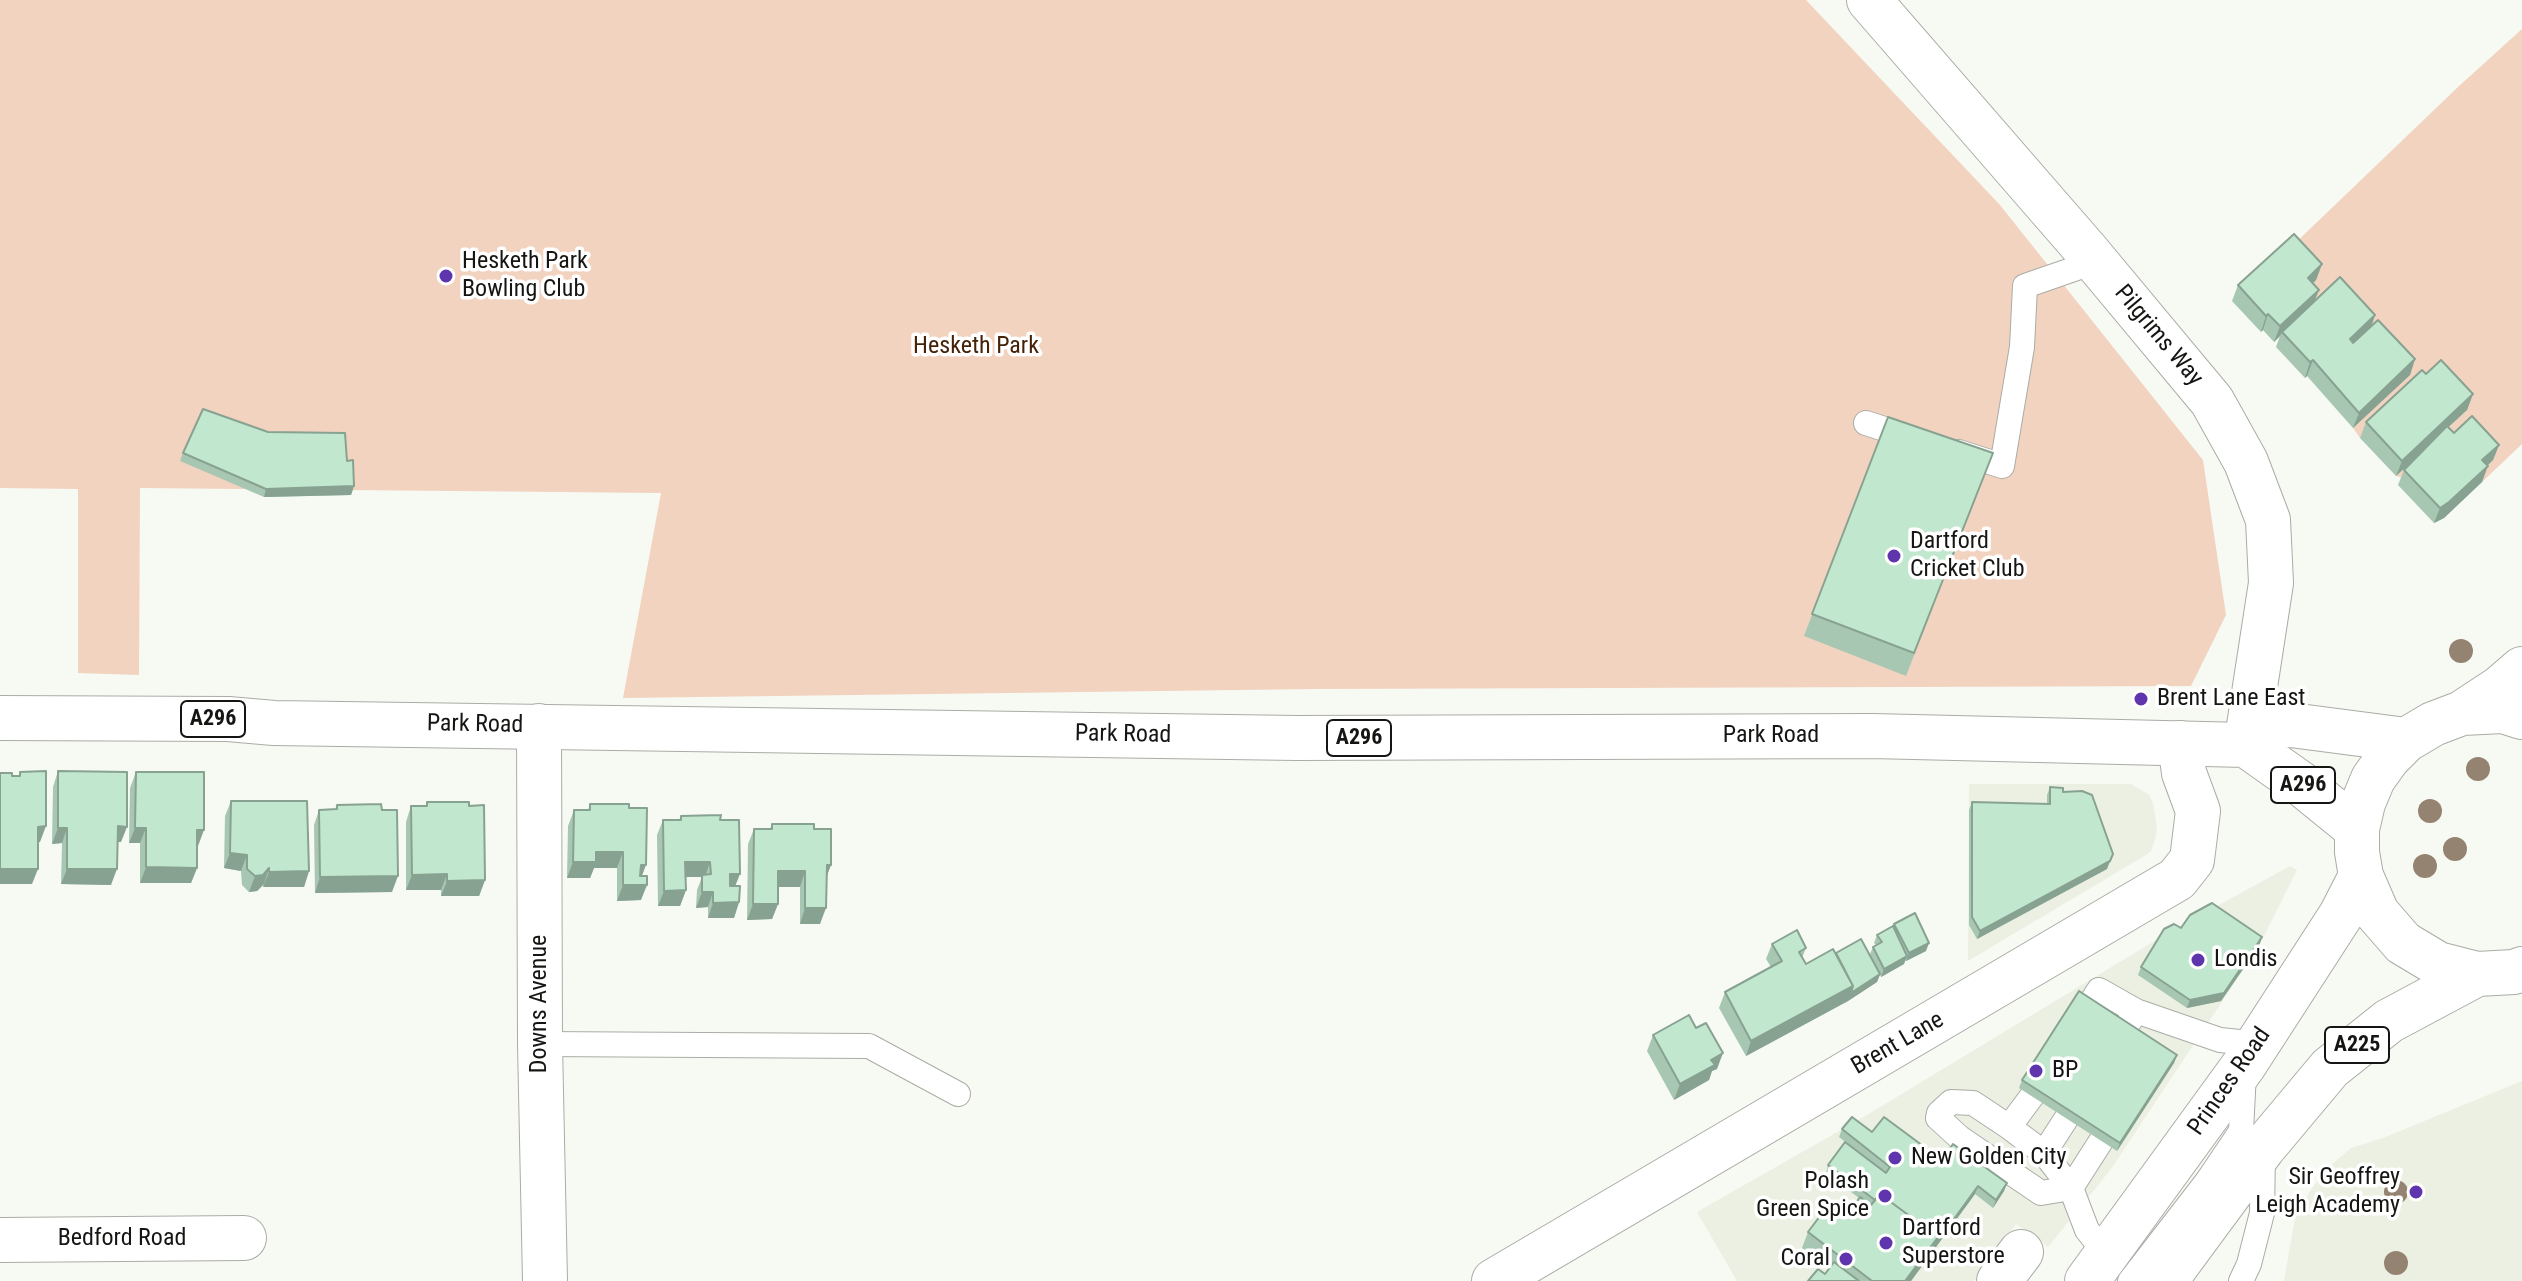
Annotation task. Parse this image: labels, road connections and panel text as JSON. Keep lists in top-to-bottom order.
{
  "streets": {
    "main road": [
      "Pilgrims Way",
      "A296",
      "Park Road",
      "Downs Avenue",
      "Brent Lane",
      "A225",
      "Princes Road",
      "Bedford Road"
    ]
  },
  "crossings": [
    ["Pilgrims Way", "A296"],
    ["Pilgrims Way", "Park Road"],
    ["A296", "Park Road"],
    ["Park Road", "Downs Avenue"],
    ["Park Road", "Brent Lane"]
  ],
  "parks": ["Hesketh Park"],
  "places": [
    "Hesketh Park Bowling Club",
    "Dartford Cricket Club",
    "Brent Lane East",
    "Londis",
    "BP",
    "New Golden City",
    "Sir Geoffrey Leigh Academy",
    "Polash Green Spice",
    "Dartford Superstore",
    "Coral"
  ]
}
